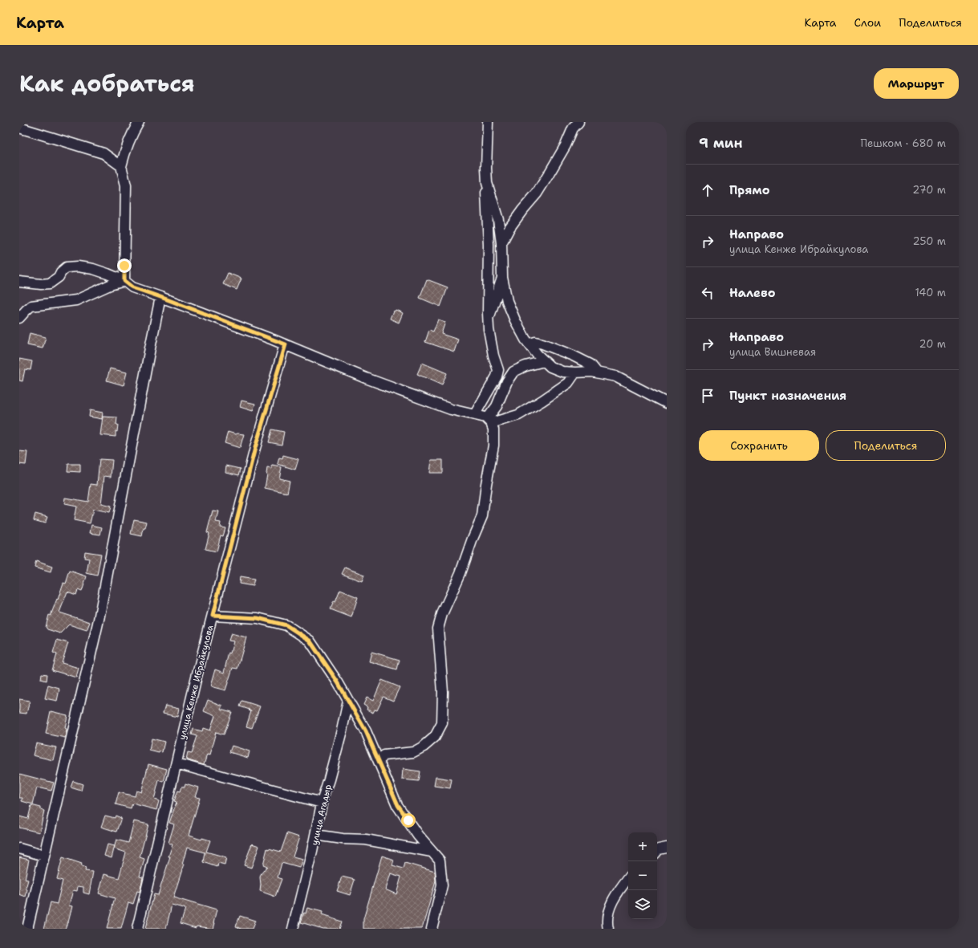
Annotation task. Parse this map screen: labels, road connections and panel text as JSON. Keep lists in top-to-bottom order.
{
  "streets": {
    "street": ["улица Кенже Ибрайкулова", "улица Агадыр"]
  },
  "page": {
    "header": "Карта",
    "nav": ["Карта", "Слои", "Поделиться"],
    "title": "Как добраться",
    "buttons": [
      "Маршрут",
      ["Сохранить", "Поделиться"]
    ],
    "heading": ["9 мин", "Пешком · 680 m"],
    "list": [
      ["Прямо", "270 m"],
      ["Направо", "улица Кенже Ибрайкулова", "250 m"],
      ["Налево", "140 m"],
      ["Направо", "улица Вишневая", "20 m"],
      "Пункт назначения"
    ],
    "map_buttons": ["+", "−"]
  }
}
